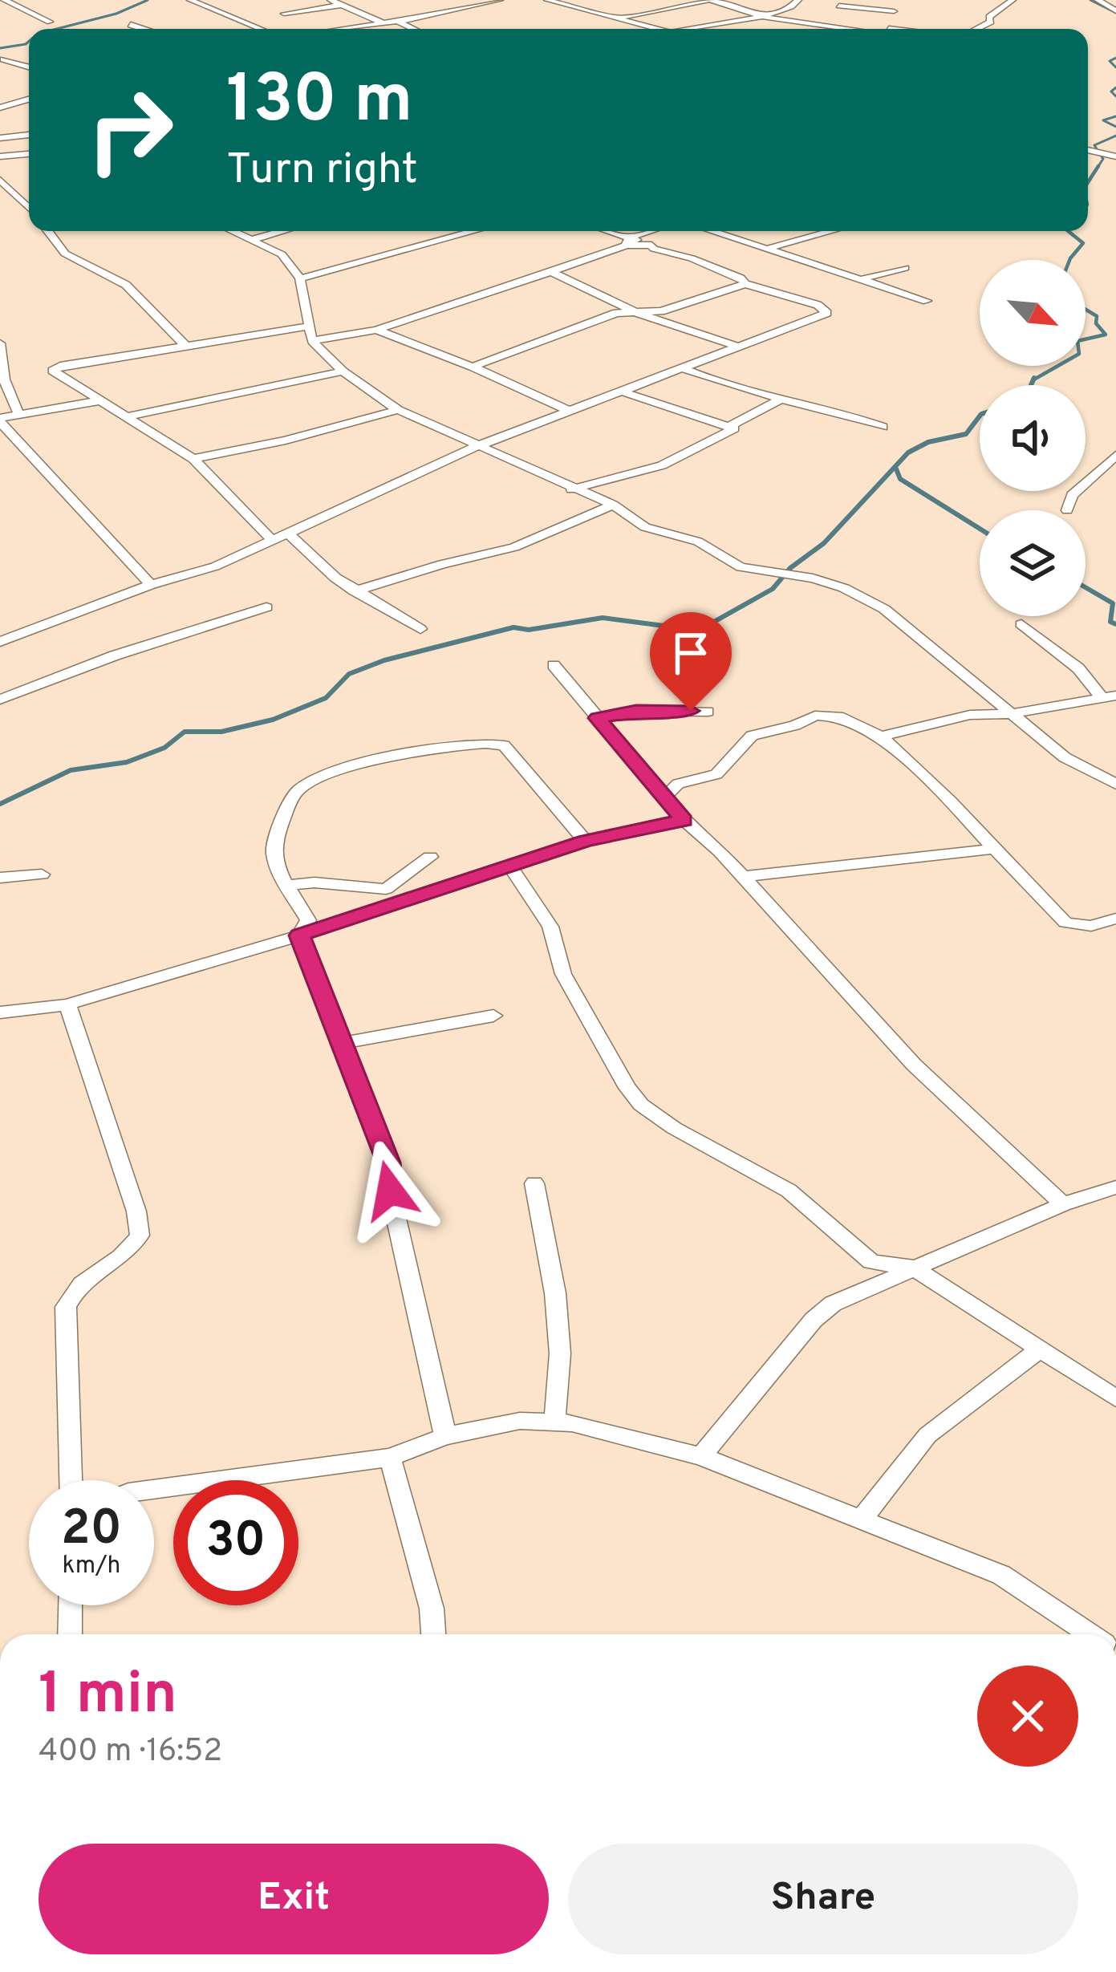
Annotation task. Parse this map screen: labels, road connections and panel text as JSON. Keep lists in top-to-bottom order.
{
  "north": "bottom right",
  "page": {
    "turn": ["130 m", "Turn right"],
    "speed": "20 km/h",
    "limit": "30",
    "heading": ["1 min", "400 m · 16:52"],
    "buttons": ["Exit", "Share"]
  }
}
